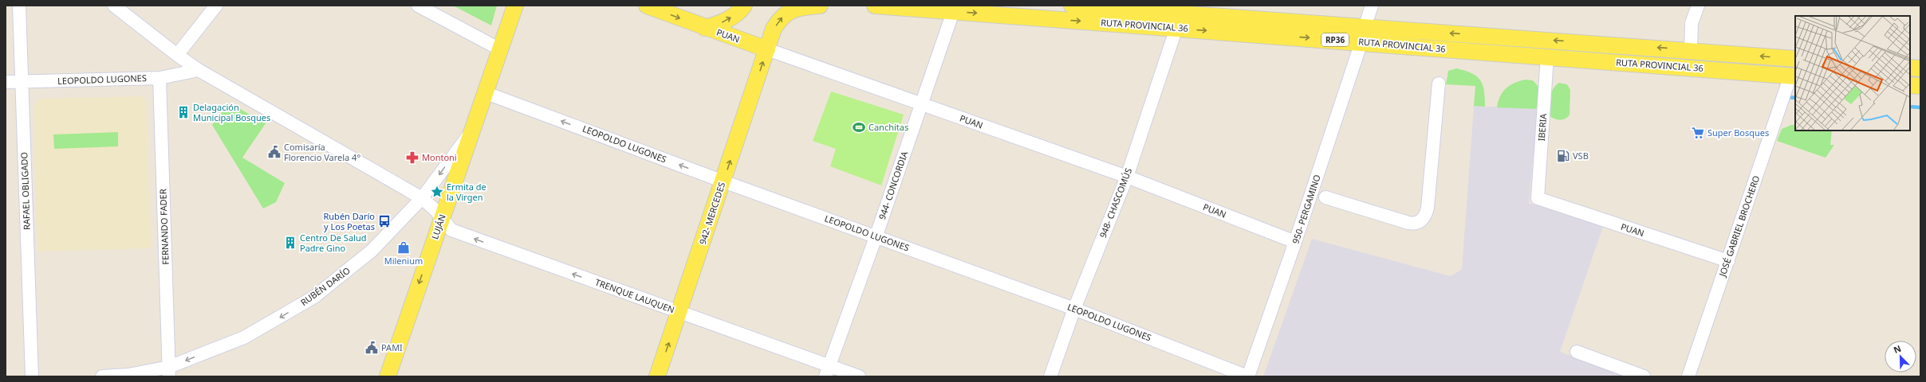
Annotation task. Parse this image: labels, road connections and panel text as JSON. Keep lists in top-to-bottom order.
{
  "streets": {
    "main road": [
      "RUTA PROVINCIAL 36",
      "PUAN",
      "RP36",
      "942- MERCEDES",
      "LUJÁN"
    ],
    "street": [
      "LEOPOLDO LUGONES",
      "IBERIA",
      "944- CONCORDIA",
      "RAFAEL OBLIGADO",
      "948- CHASCOMÚS",
      "950- PERGAMINO",
      "JOSÉ GABRIEL BROCHERO",
      "FERNANDO FADER",
      "RUBÉN DARÍO",
      "TRENQUE LAUQUEN"
    ]
  },
  "crossings": [
    ["RUTA PROVINCIAL 36", "IBERIA"],
    ["RUTA PROVINCIAL 36", "944- CONCORDIA"],
    ["RUTA PROVINCIAL 36", "948- CHASCOMÚS"],
    ["RUTA PROVINCIAL 36", "950- PERGAMINO"],
    ["RUTA PROVINCIAL 36", "JOSÉ GABRIEL BROCHERO"],
    ["PUAN", "IBERIA"],
    ["PUAN", "944- CONCORDIA"],
    ["PUAN", "948- CHASCOMÚS"],
    ["PUAN", "950- PERGAMINO"],
    ["PUAN", "942- MERCEDES"],
    ["PUAN", "JOSÉ GABRIEL BROCHERO"],
    ["LEOPOLDO LUGONES", "944- CONCORDIA"],
    ["LEOPOLDO LUGONES", "RAFAEL OBLIGADO"],
    ["LEOPOLDO LUGONES", "948- CHASCOMÚS"],
    ["LEOPOLDO LUGONES", "950- PERGAMINO"],
    ["LEOPOLDO LUGONES", "942- MERCEDES"],
    ["LEOPOLDO LUGONES", "FERNANDO FADER"],
    ["LEOPOLDO LUGONES", "LUJÁN"],
    ["LEOPOLDO LUGONES", "TRENQUE LAUQUEN"],
    ["944- CONCORDIA", "TRENQUE LAUQUEN"],
    ["942- MERCEDES", "TRENQUE LAUQUEN"],
    ["FERNANDO FADER", "RUBÉN DARÍO"],
    ["LUJÁN", "RUBÉN DARÍO"],
    ["LUJÁN", "TRENQUE LAUQUEN"],
    ["RUBÉN DARÍO", "TRENQUE LAUQUEN"]
  ],
  "one_way": ["942- MERCEDES", "LUJÁN", "RUBÉN DARÍO"],
  "places": {
    "building": ["Delagación Municipal Bosques", "Centro De Salud Padre Gino"],
    "sports": ["Canchitas"],
    "supermarket": ["Super Bosques"],
    "public building": ["Comisaría Florencio Varela 4°", "PAMI"],
    "fuel station": ["VSB"],
    "pharmacy": ["Montoni"],
    "place": ["Ermita de la Virgen"],
    "bus stop": ["Rubén Darío y Los Poetas"],
    "shop": ["Milenium"]
  },
  "north": "top left"
}
